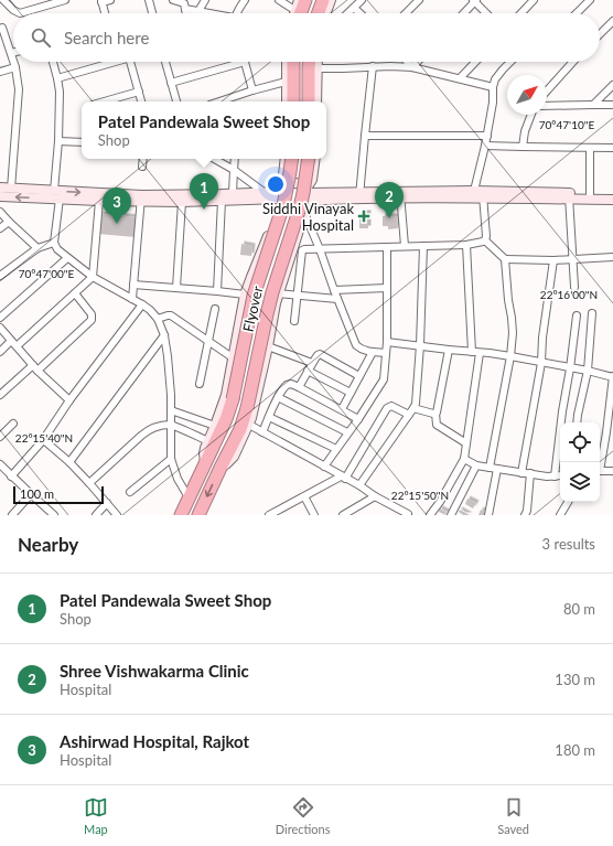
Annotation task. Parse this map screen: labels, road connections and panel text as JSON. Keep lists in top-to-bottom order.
{
  "streets": {
    "highway": ["Flyover"]
  },
  "places": {
    "health": ["Siddhi Vinayak Hospital"]
  },
  "scale_bar": "100 m",
  "north": "top right",
  "page": {
    "search": "Search here",
    "popup": ["Patel Pandewala Sweet Shop", "Shop"],
    "pins": ["1", "2", "3"],
    "scale": "100 m",
    "heading": ["Nearby", "3 results"],
    "list": [
      {
        "mark": "1",
        "name": "Patel Pandewala Sweet Shop",
        "note": "Shop",
        "value": "80 m"
      },
      {
        "mark": "2",
        "name": "Shree Vishwakarma Clinic",
        "note": "Hospital",
        "value": "130 m"
      },
      {
        "mark": "3",
        "name": "Ashirwad Hospital, Rajkot",
        "note": "Hospital",
        "value": "180 m"
      }
    ],
    "nav": ["Map", "Directions", "Saved"]
  },
  "coordinates": [
    "70°47'10\"E",
    "70°47'00\"E",
    "22°16'00\"N",
    "22°15'40\"N",
    "22°15'50\"N"
  ]
}
